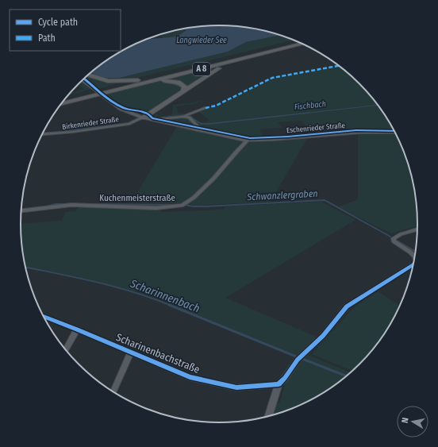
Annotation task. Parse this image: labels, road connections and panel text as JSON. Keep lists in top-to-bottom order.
{
  "streets": {
    "highway": ["A 8"],
    "street": [
      "Birkenrieder Straße",
      "Eschenrieder Straße",
      "Kuchenmeisterstraße",
      "Scharinenbachstraße"
    ]
  },
  "crossings": [
    ["Birkenrieder Straße", "Eschenrieder Straße"],
    ["Eschenrieder Straße", "Kuchenmeisterstraße"]
  ],
  "water": [
    "Langwieder See",
    "Fischbach",
    "Schwanzlergraben",
    "Scharinnenbach"
  ],
  "legend": ["Cycle path", "Path"],
  "north": "left"
}
